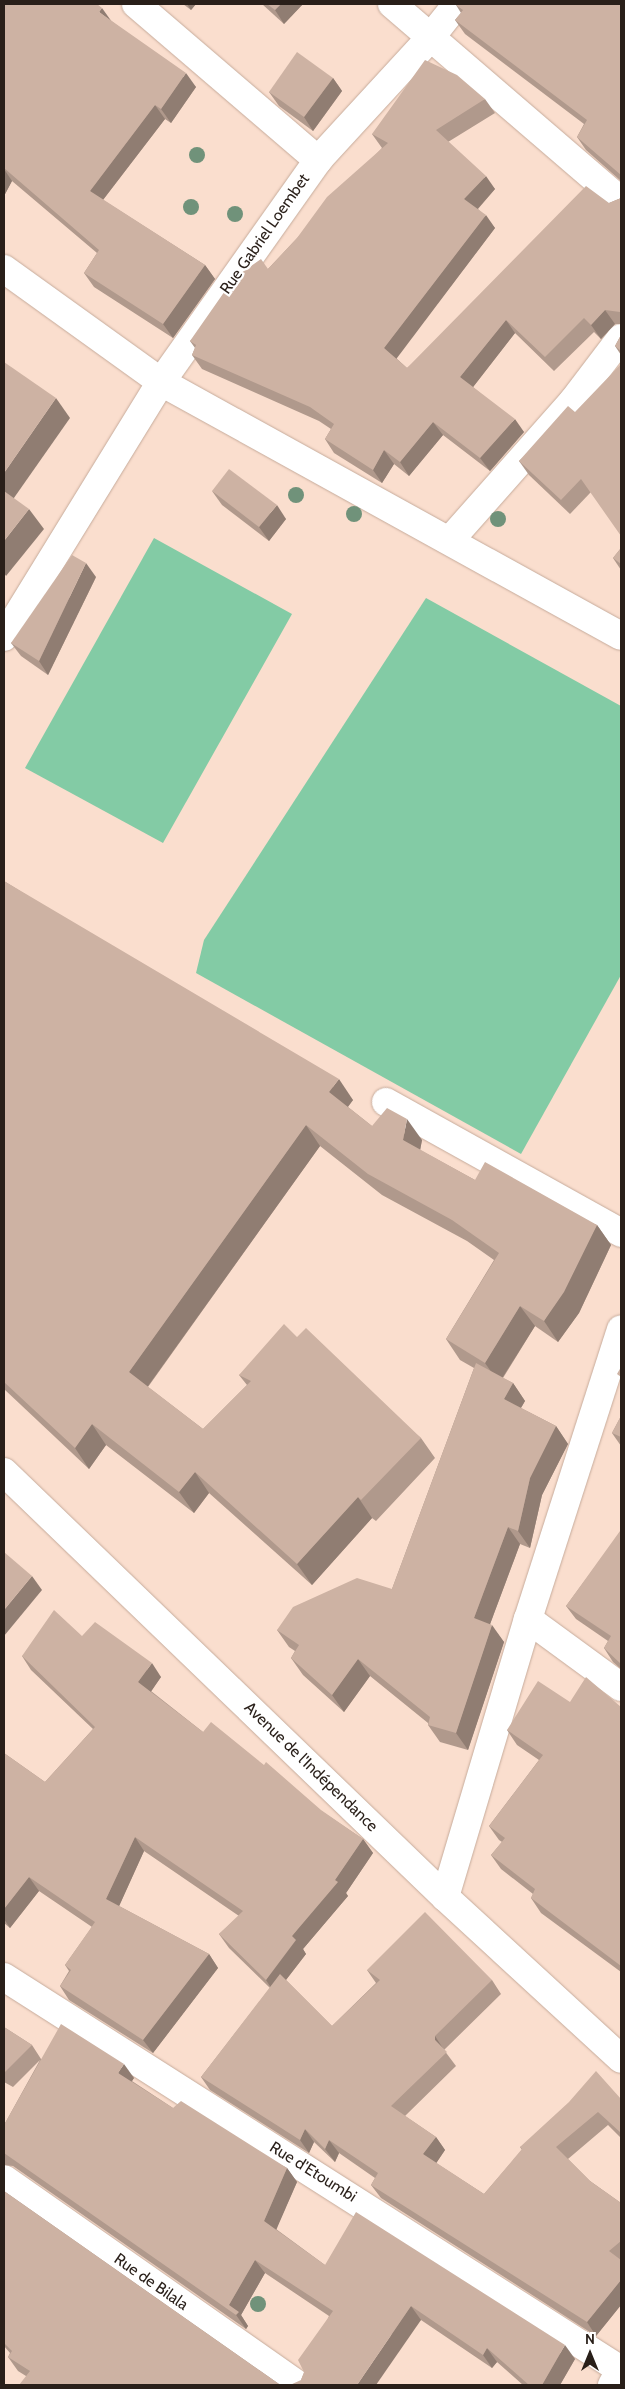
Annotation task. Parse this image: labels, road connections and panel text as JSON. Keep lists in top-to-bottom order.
{
  "streets": {
    "street": [
      "Rue Gabriel Loembet",
      "Avenue de l'Indépendance",
      "Rue d'Etoumbi",
      "Rue de Bilala"
    ]
  },
  "north": "top"
}
